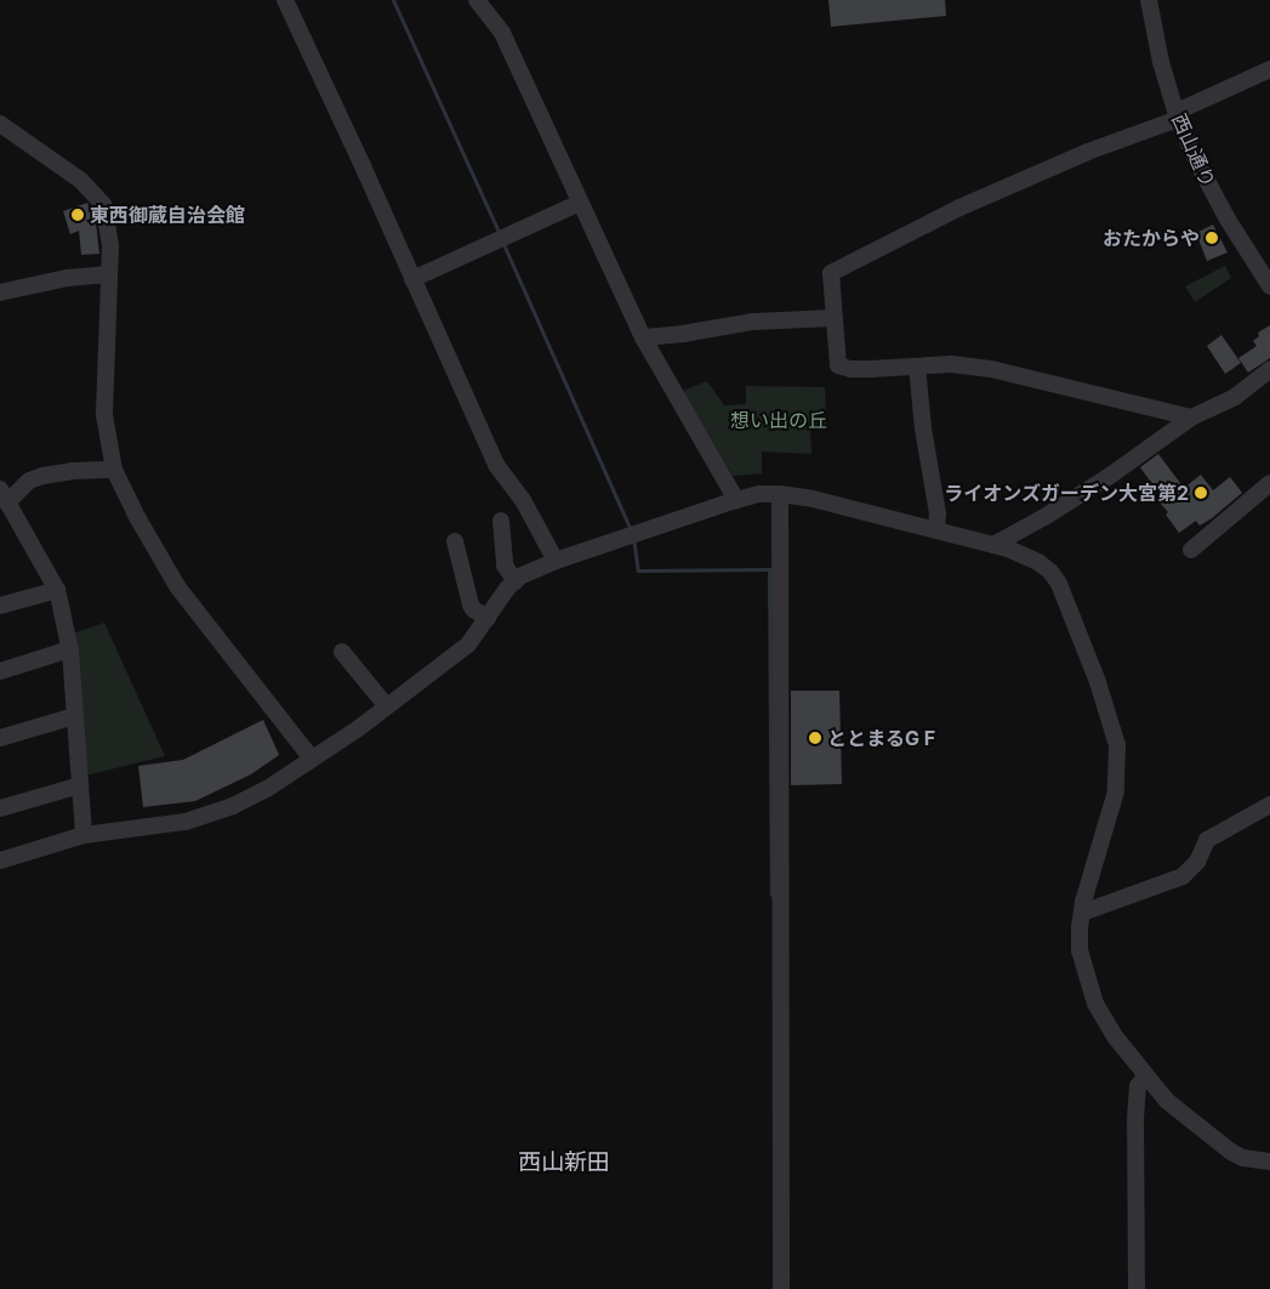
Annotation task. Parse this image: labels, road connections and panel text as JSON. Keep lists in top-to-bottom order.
{
  "streets": {
    "street": ["西山通り"]
  },
  "districts": ["西山新田"],
  "parks": ["想い出の丘"],
  "places": [
    "東西御蔵自治会館",
    "おたからや",
    "ライオンズガーデン大宮第2",
    "ととまるG F"
  ]
}
